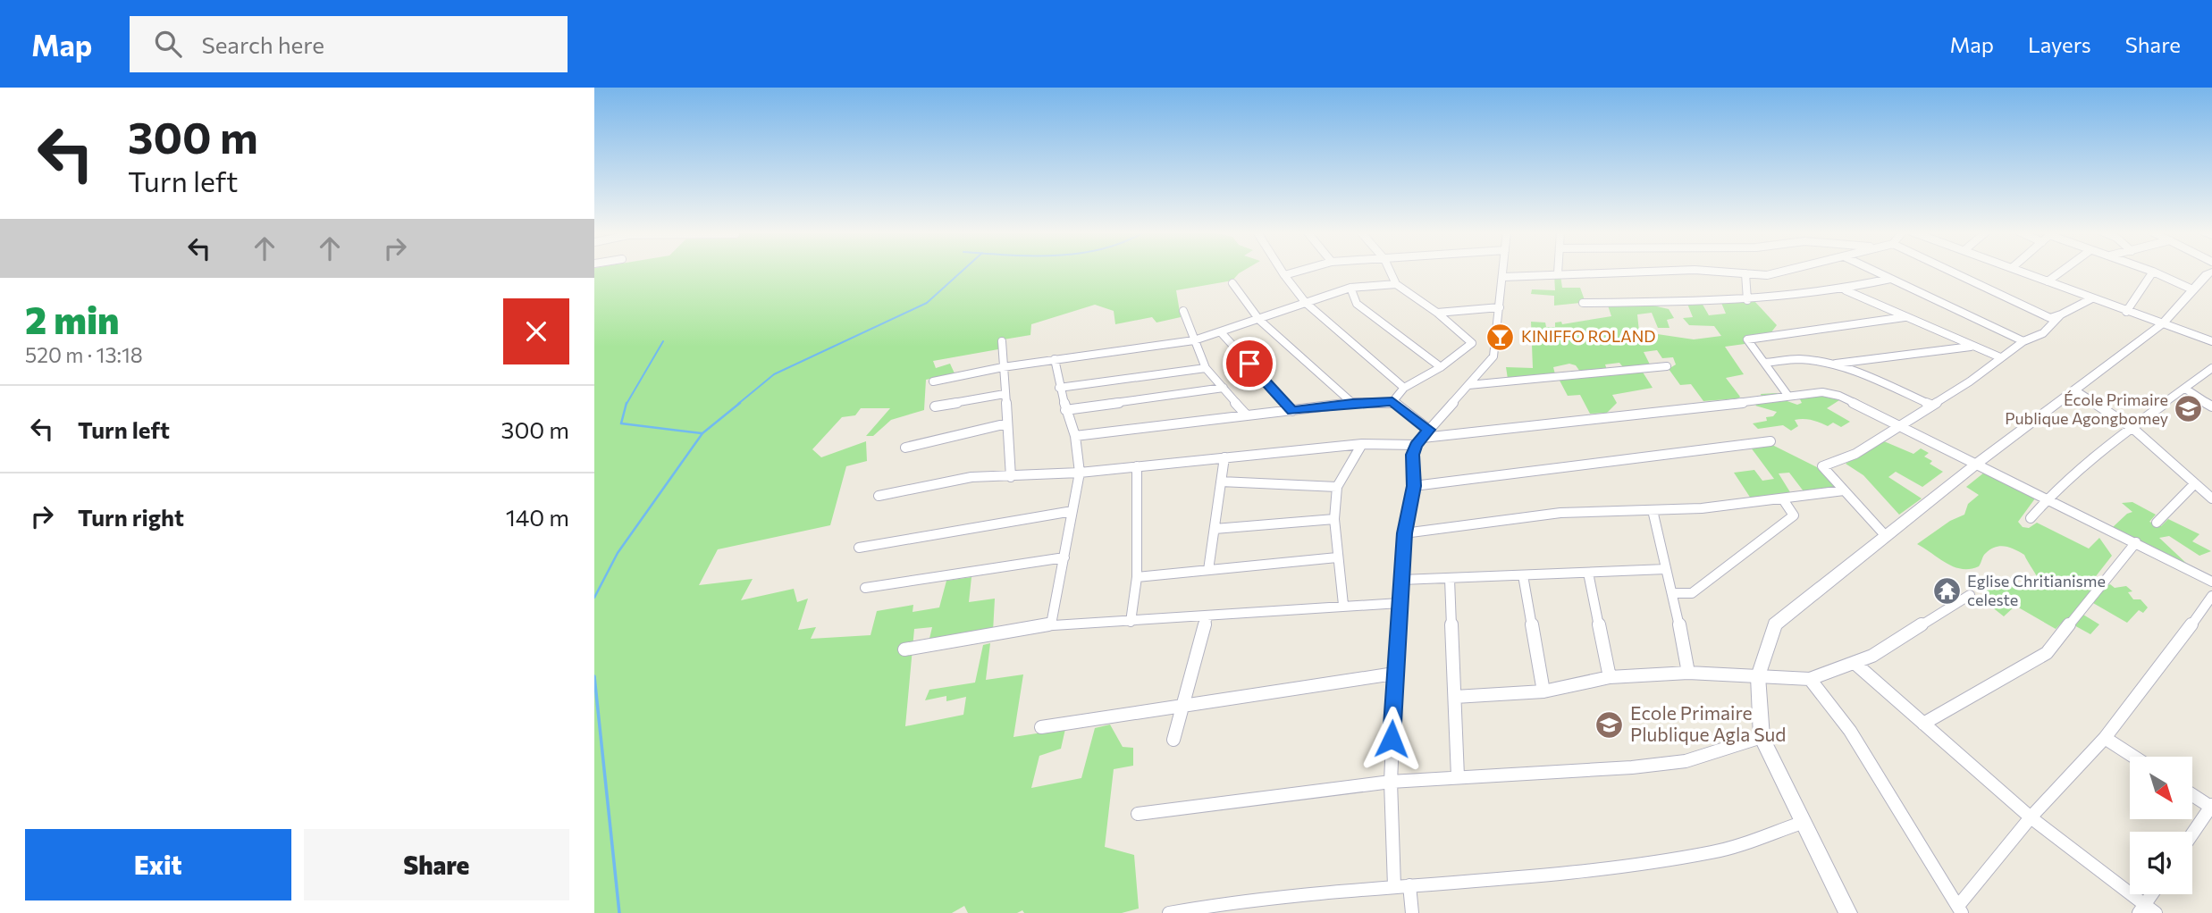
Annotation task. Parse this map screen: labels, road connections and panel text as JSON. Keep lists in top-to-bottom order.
{
  "places": {
    "bar": ["KINIFFO ROLAND"],
    "school or university": ["École Primaire Publique Agongbomey", "Ecole Primaire Plublique Agla Sud"],
    "temple": ["Eglise Chritianisme celeste"]
  },
  "north": "bottom right",
  "page": {
    "header": "Map",
    "search": "Search here",
    "nav": ["Map", "Layers", "Share"],
    "turn": ["300 m", "Turn left"],
    "heading": ["2 min", "520 m · 13:18"],
    "list": [
      {
        "name": "Turn left",
        "value": "300 m"
      },
      {
        "name": "Turn right",
        "value": "140 m"
      }
    ],
    "buttons": ["Exit", "Share"]
  }
}
